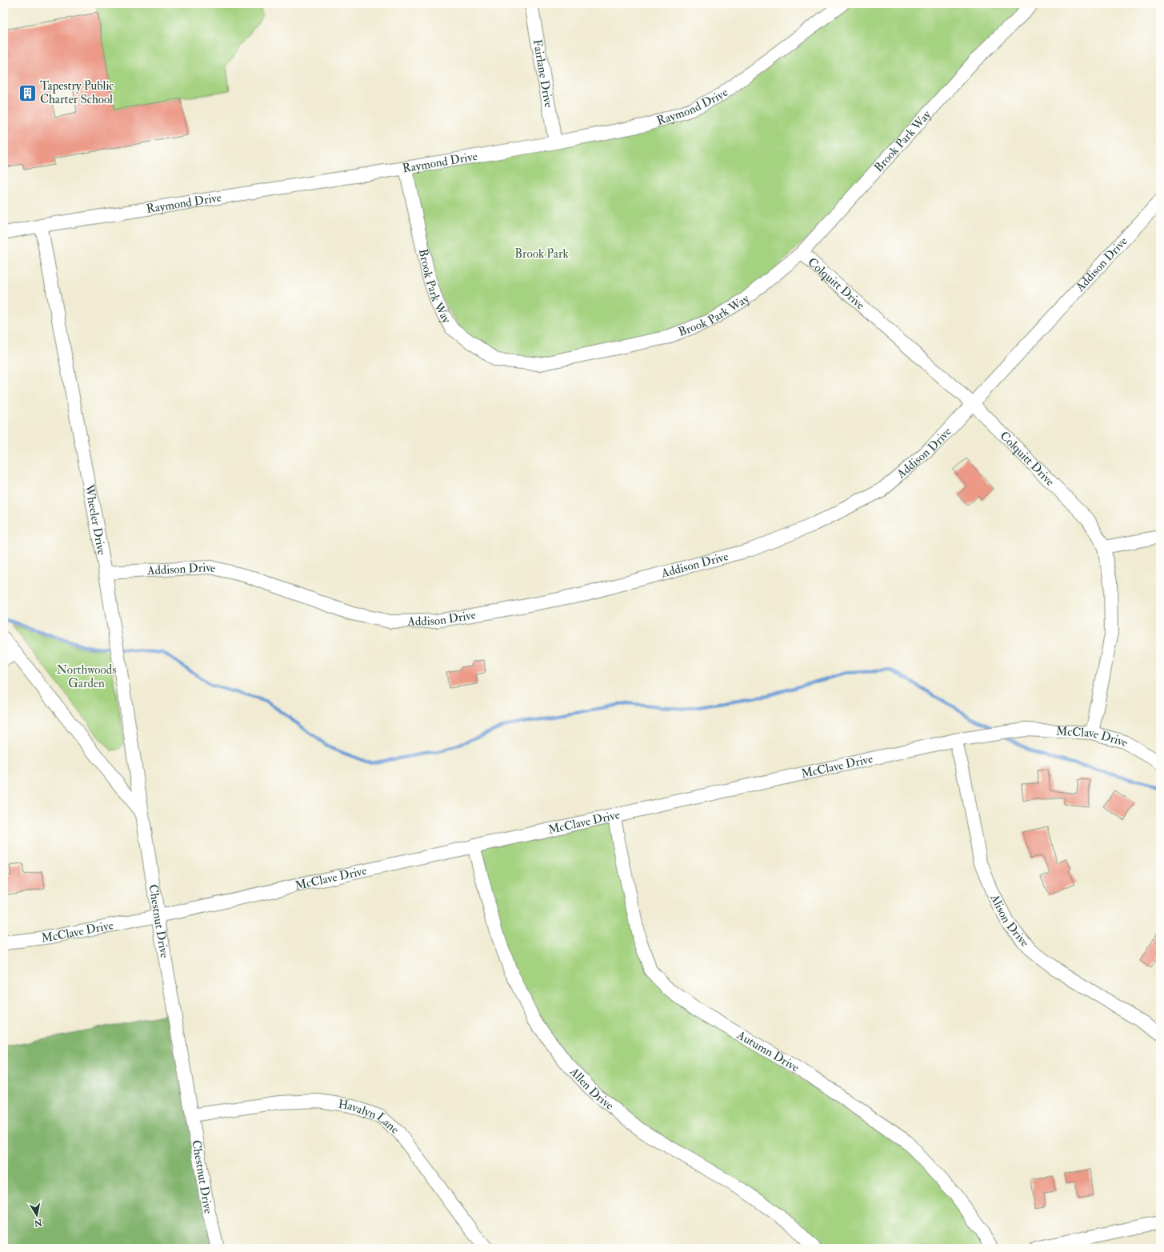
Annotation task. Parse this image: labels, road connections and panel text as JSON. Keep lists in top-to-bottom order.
{
  "streets": {
    "street": [
      "Fairlane Drive",
      "Raymond Drive",
      "Brook Park Way",
      "Addison Drive",
      "Colquitt Drive",
      "Wheeler Drive",
      "McClave Drive",
      "Alison Drive",
      "Chestnut Drive",
      "Autumn Drive",
      "Allen Drive",
      "Havalyn Lane"
    ]
  },
  "crossings": [
    ["Fairlane Drive", "Raymond Drive"],
    ["Raymond Drive", "Brook Park Way"],
    ["Raymond Drive", "Wheeler Drive"],
    ["Brook Park Way", "Colquitt Drive"],
    ["Addison Drive", "Colquitt Drive"],
    ["Addison Drive", "Wheeler Drive"],
    ["Colquitt Drive", "McClave Drive"],
    ["Wheeler Drive", "Chestnut Drive"],
    ["McClave Drive", "Alison Drive"],
    ["McClave Drive", "Chestnut Drive"],
    ["McClave Drive", "Autumn Drive"],
    ["McClave Drive", "Allen Drive"],
    ["Chestnut Drive", "Havalyn Lane"]
  ],
  "parks": ["Brook Park", "Northwoods Garden"],
  "places": {
    "building": ["Tapestry Public Charter School"]
  },
  "north": "bottom"
}
